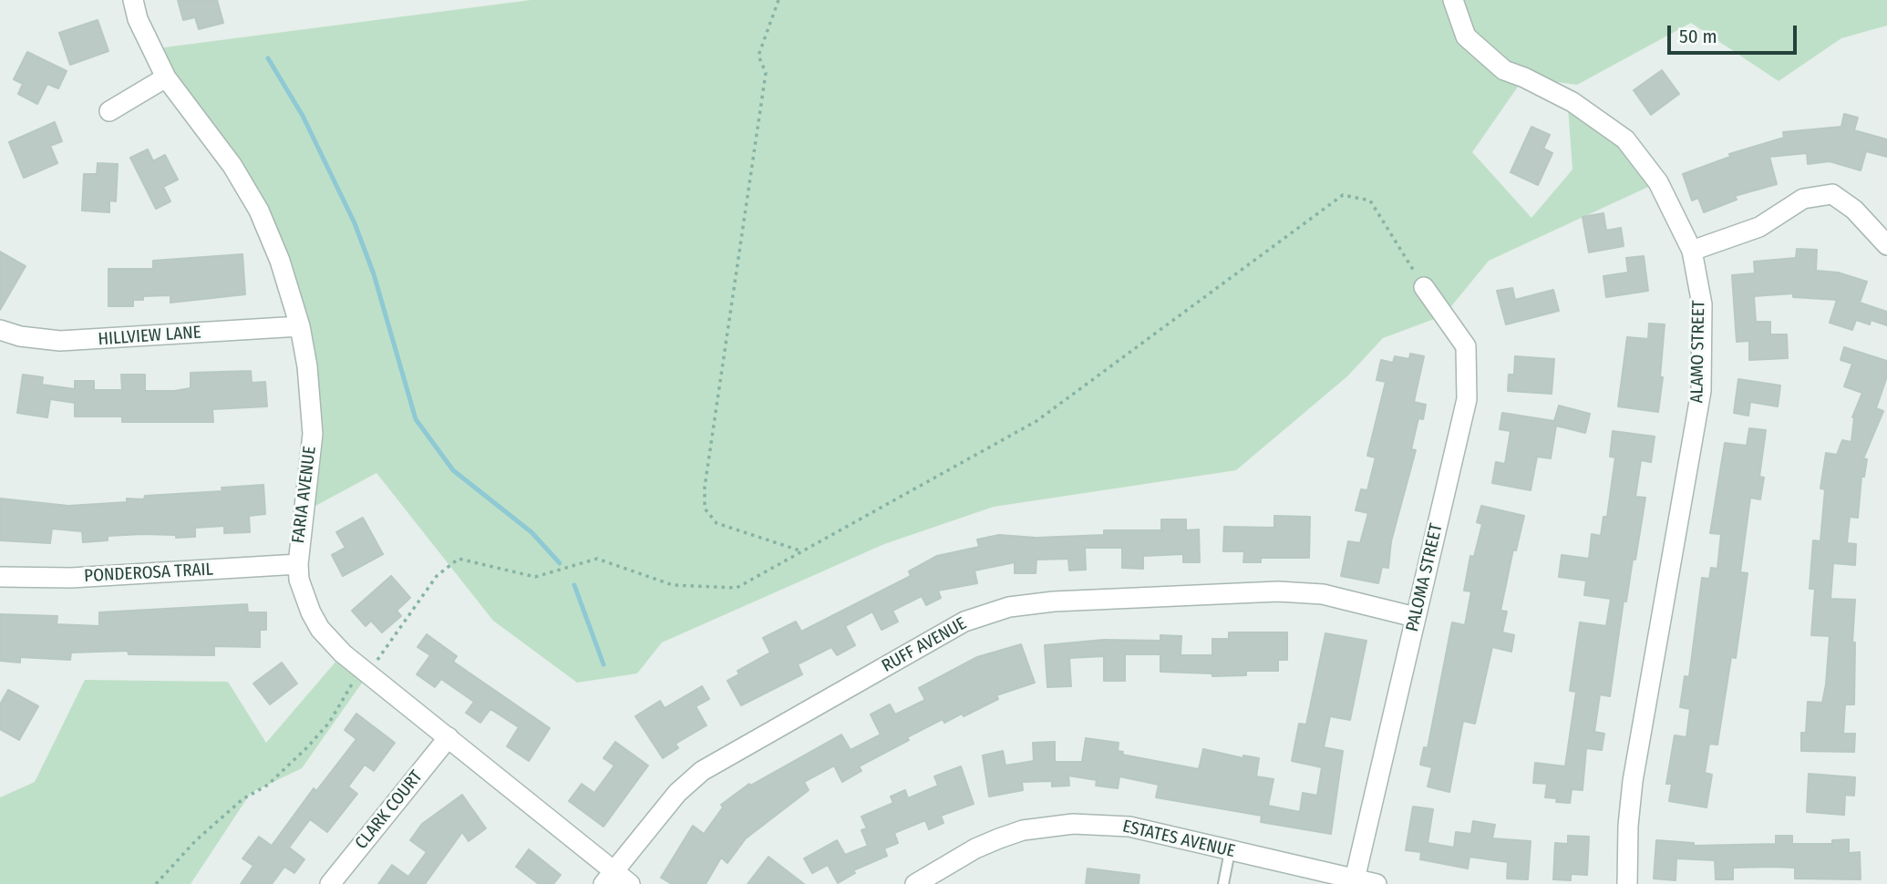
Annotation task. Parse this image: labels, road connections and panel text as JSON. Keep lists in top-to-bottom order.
{
  "streets": {
    "street": [
      "HILLVIEW LANE",
      "ALAMO STREET",
      "FARIA AVENUE",
      "PONDEROSA TRAIL",
      "PALOMA STREET",
      "RUFF AVENUE",
      "CLARK COURT",
      "ESTATES AVENUE"
    ]
  },
  "crossings": [
    ["HILLVIEW LANE", "FARIA AVENUE"],
    ["FARIA AVENUE", "PONDEROSA TRAIL"],
    ["FARIA AVENUE", "RUFF AVENUE"],
    ["FARIA AVENUE", "CLARK COURT"],
    ["PALOMA STREET", "RUFF AVENUE"],
    ["PALOMA STREET", "ESTATES AVENUE"]
  ],
  "scale_bar": "50 m"
}
